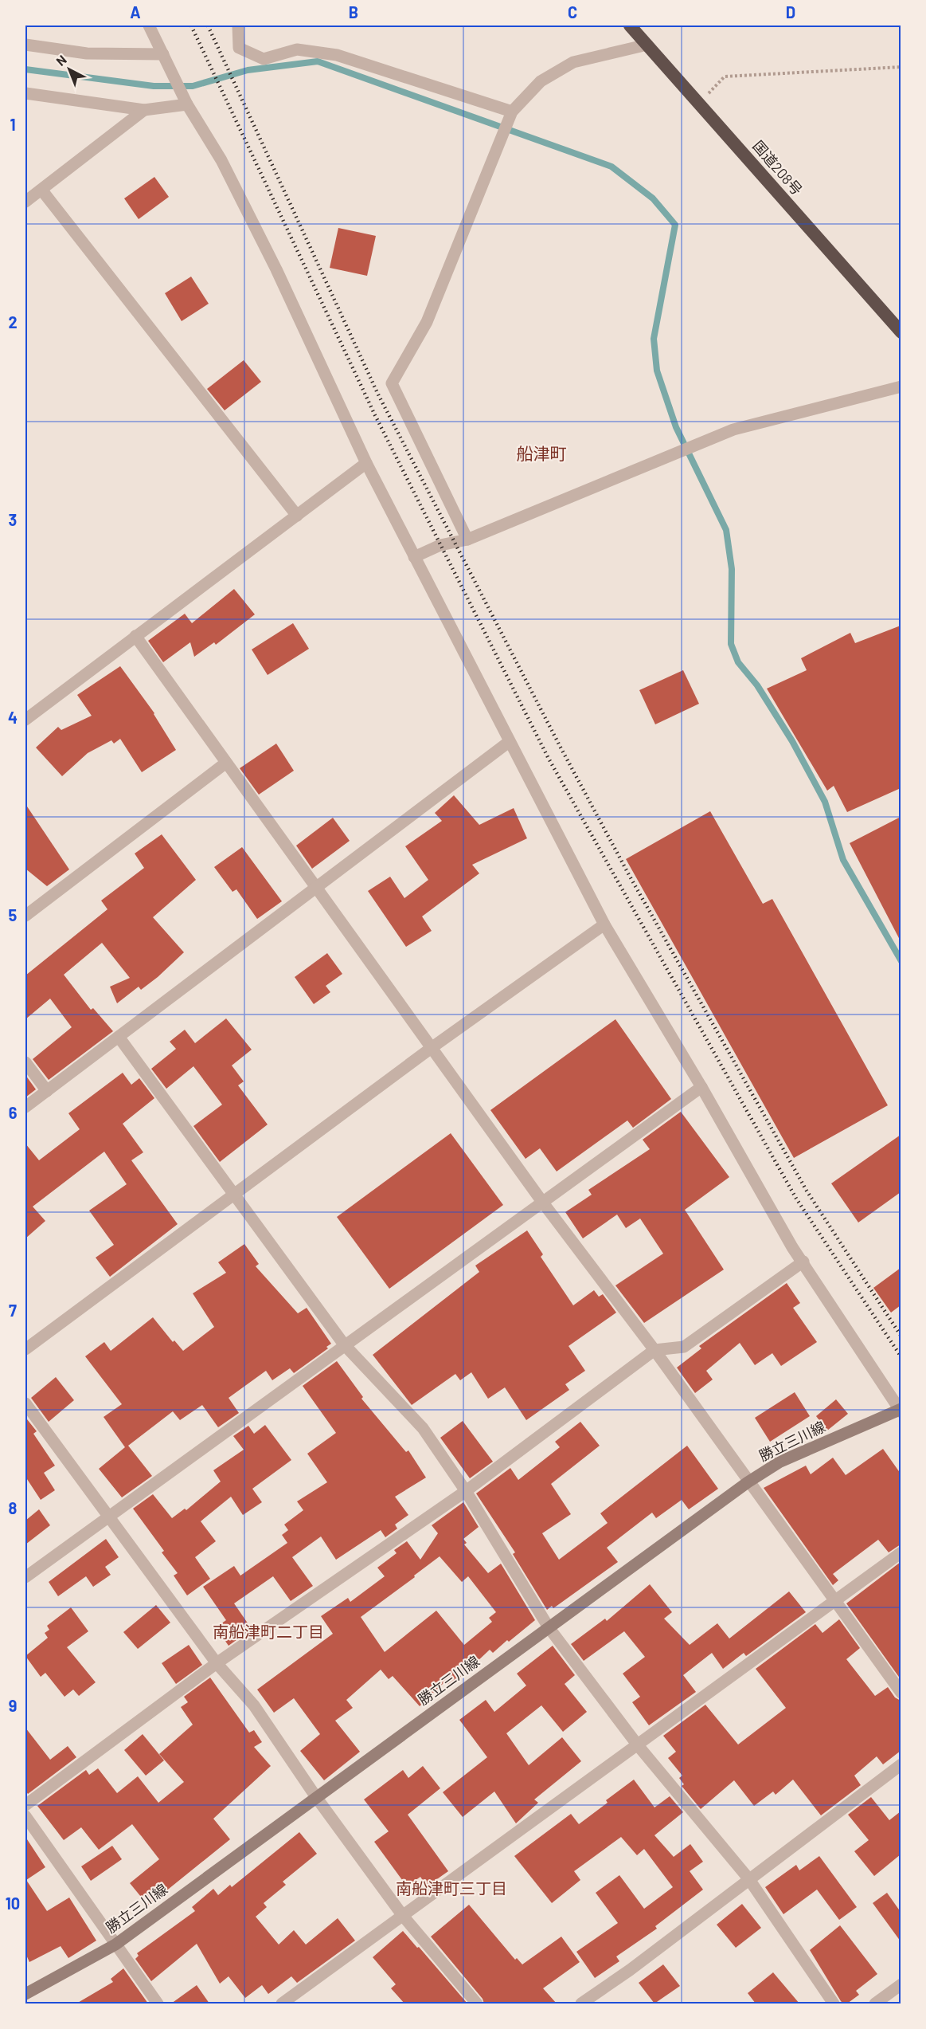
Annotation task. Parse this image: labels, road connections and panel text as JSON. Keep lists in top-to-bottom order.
{
  "streets": {
    "highway": ["国道208号"],
    "main road": ["勝立三川線"]
  },
  "districts": ["船津町", "南船津町二丁目", "南船津町三丁目"],
  "north": "top left",
  "grid": {
    "columns": [
      "A",
      "B",
      "C",
      "D"
    ],
    "rows": [
      "1",
      "2",
      "3",
      "4",
      "5",
      "6",
      "7",
      "8",
      "9",
      "10"
    ]
  }
}
